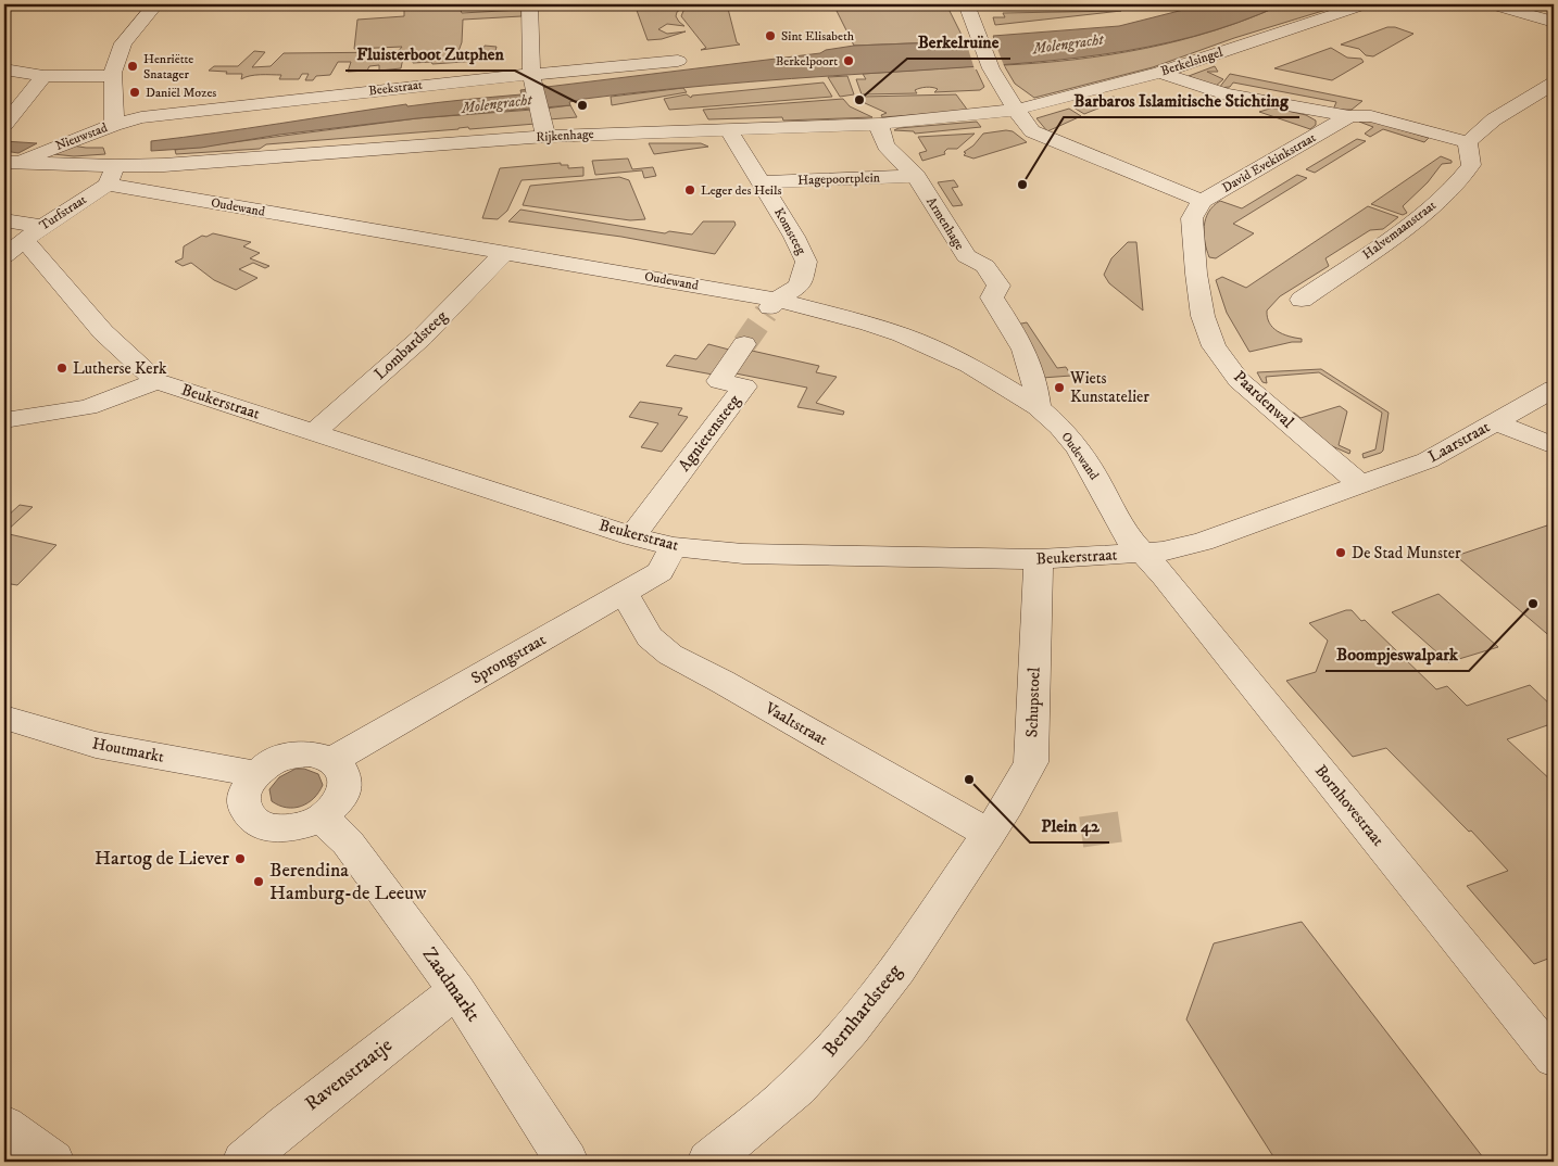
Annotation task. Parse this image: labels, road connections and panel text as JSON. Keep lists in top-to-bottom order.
{
  "streets": {
    "street": [
      "Berkelsingel",
      "Beekstraat",
      "Rijkenhage",
      "Nieuwstad",
      "David Evekinkstraat",
      "Hagepoortplein",
      "Oudewand",
      "Turfstraat",
      "Armenhage",
      "Halvemaanstraat",
      "Komsteeg",
      "Lombardsteeg",
      "Paardenwal",
      "Beukerstraat",
      "Agnietensteeg",
      "Laarstraat",
      "Sprongstraat",
      "Schupstoel",
      "Vaaltstraat",
      "Houtmarkt",
      "Bornhovestraat",
      "Zaadmarkt",
      "Bernhardsteeg",
      "Ravenstraatje"
    ]
  },
  "crossings": [
    ["Berkelsingel", "Rijkenhage"],
    ["Berkelsingel", "David Evekinkstraat"],
    ["Beekstraat", "Nieuwstad"],
    ["Rijkenhage", "Oudewand"],
    ["Rijkenhage", "Turfstraat"],
    ["Rijkenhage", "Armenhage"],
    ["Rijkenhage", "Komsteeg"],
    ["David Evekinkstraat", "Paardenwal"],
    ["Hagepoortplein", "Armenhage"],
    ["Hagepoortplein", "Komsteeg"],
    ["Oudewand", "Turfstraat"],
    ["Oudewand", "Armenhage"],
    ["Oudewand", "Komsteeg"],
    ["Oudewand", "Lombardsteeg"],
    ["Oudewand", "Beukerstraat"],
    ["Oudewand", "Bornhovestraat"],
    ["Turfstraat", "Beukerstraat"],
    ["Lombardsteeg", "Beukerstraat"],
    ["Paardenwal", "Beukerstraat"],
    ["Paardenwal", "Laarstraat"],
    ["Beukerstraat", "Agnietensteeg"],
    ["Beukerstraat", "Laarstraat"],
    ["Beukerstraat", "Sprongstraat"],
    ["Beukerstraat", "Schupstoel"],
    ["Beukerstraat", "Bornhovestraat"],
    ["Sprongstraat", "Vaaltstraat"],
    ["Sprongstraat", "Houtmarkt"],
    ["Sprongstraat", "Zaadmarkt"],
    ["Schupstoel", "Vaaltstraat"],
    ["Schupstoel", "Bernhardsteeg"],
    ["Vaaltstraat", "Bernhardsteeg"],
    ["Houtmarkt", "Zaadmarkt"],
    ["Zaadmarkt", "Ravenstraatje"]
  ],
  "water": ["Molengracht"],
  "places": [
    "Sint Elisabeth",
    "Berkelpoort",
    "Henriëtte Snatager",
    "Daniël Mozes",
    "Berkelruïne",
    "Fluisterboot Zutphen",
    "Barbaros Islamitische Stichting",
    "Leger des Heils",
    "Lutherse Kerk",
    "Wiets Kunstatelier",
    "De Stad Munster",
    "Boompjeswalpark",
    "Plein 42",
    "Hartog de Liever",
    "Berendina Hamburg-de Leeuw"
  ]
}
